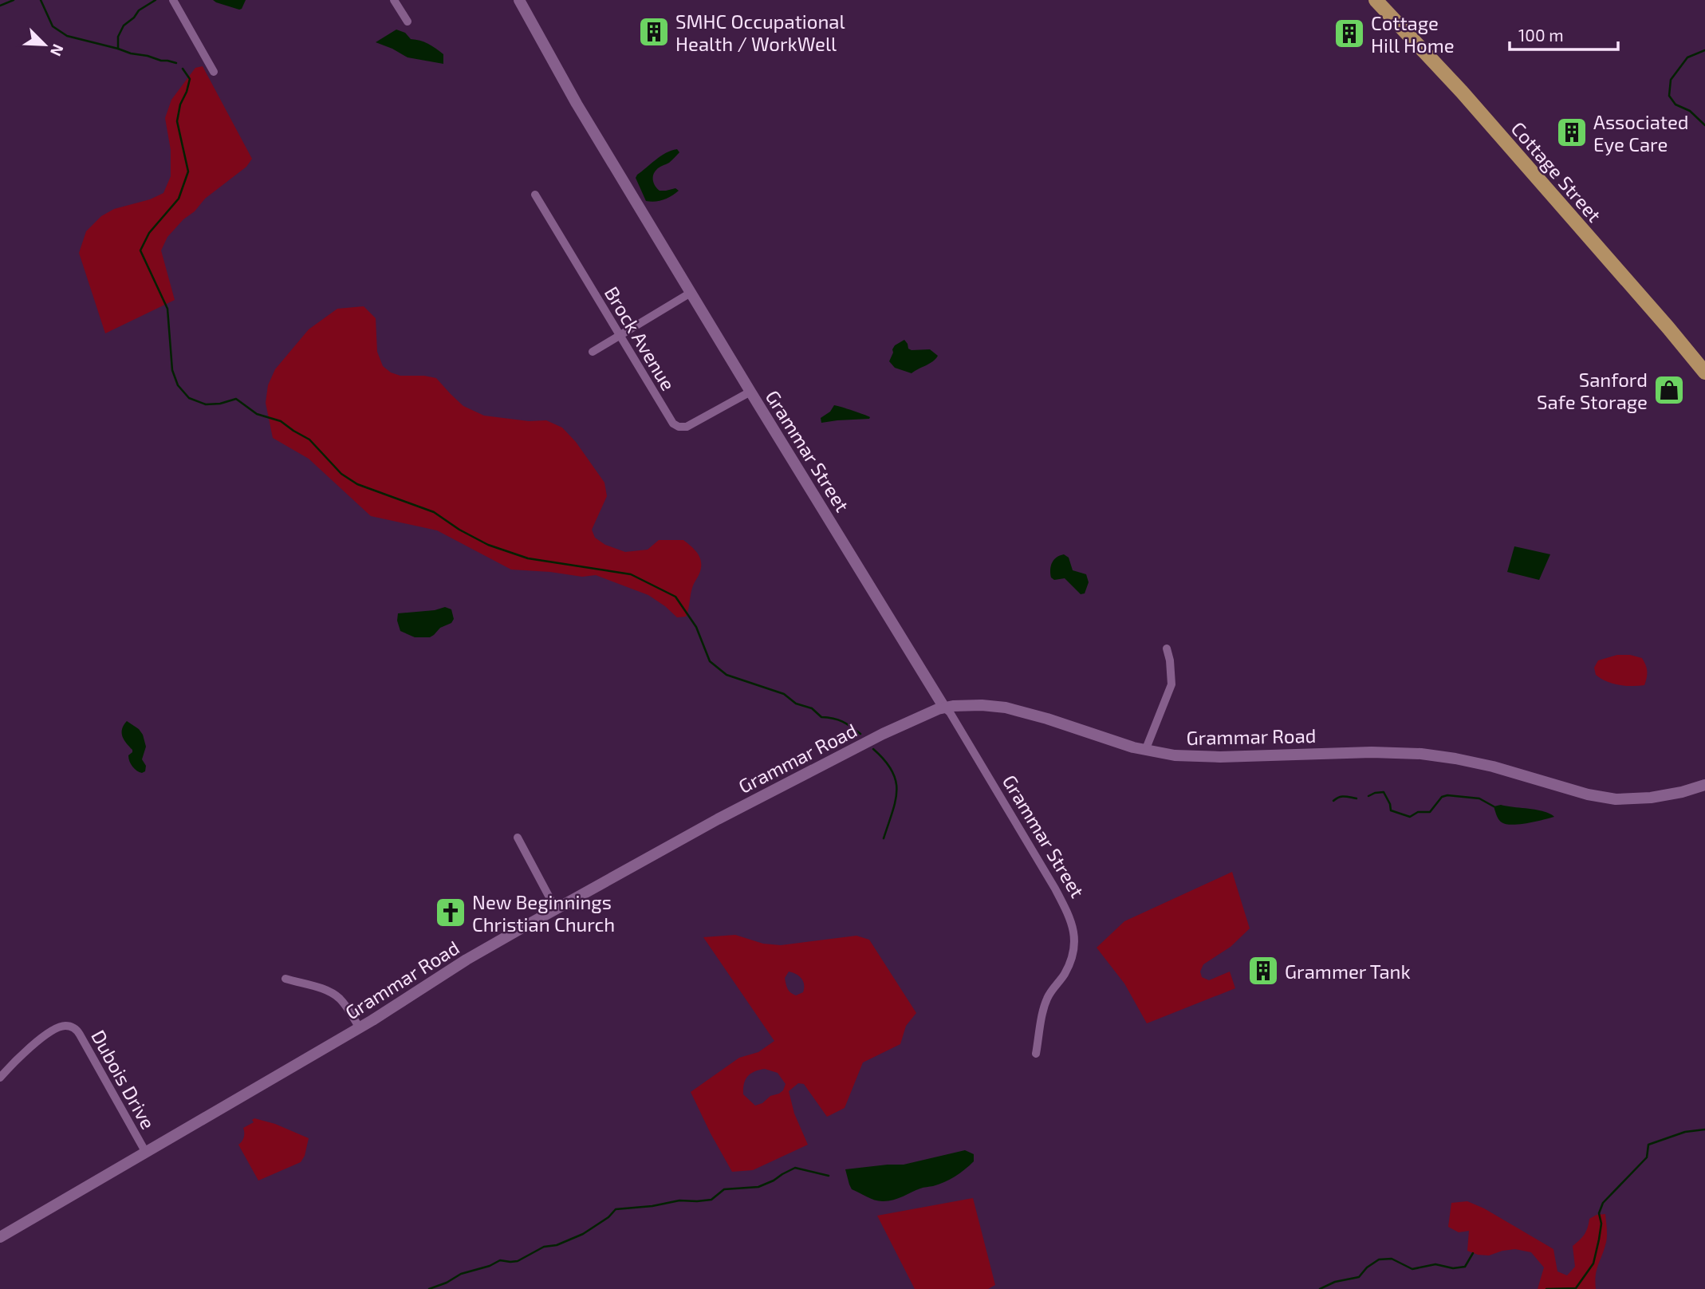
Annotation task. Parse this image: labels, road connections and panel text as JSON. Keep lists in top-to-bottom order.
{
  "streets": {
    "highway": ["Cottage Street"],
    "street": [
      "Brock Avenue",
      "Grammar Street",
      "Grammar Road",
      "Dubois Drive"
    ]
  },
  "crossings": [
    ["Brock Avenue", "Grammar Street"],
    ["Grammar Street", "Grammar Road"],
    ["Grammar Road", "Dubois Drive"]
  ],
  "places": {
    "building": [
      "SMHC Occupational Health / WorkWell",
      "Cottage Hill Home",
      "Associated Eye Care",
      "Grammer Tank"
    ],
    "shop": ["Sanford Safe Storage"],
    "church": ["New Beginnings Christian Church"]
  },
  "scale_bar": "100 m",
  "north": "bottom right"
}
